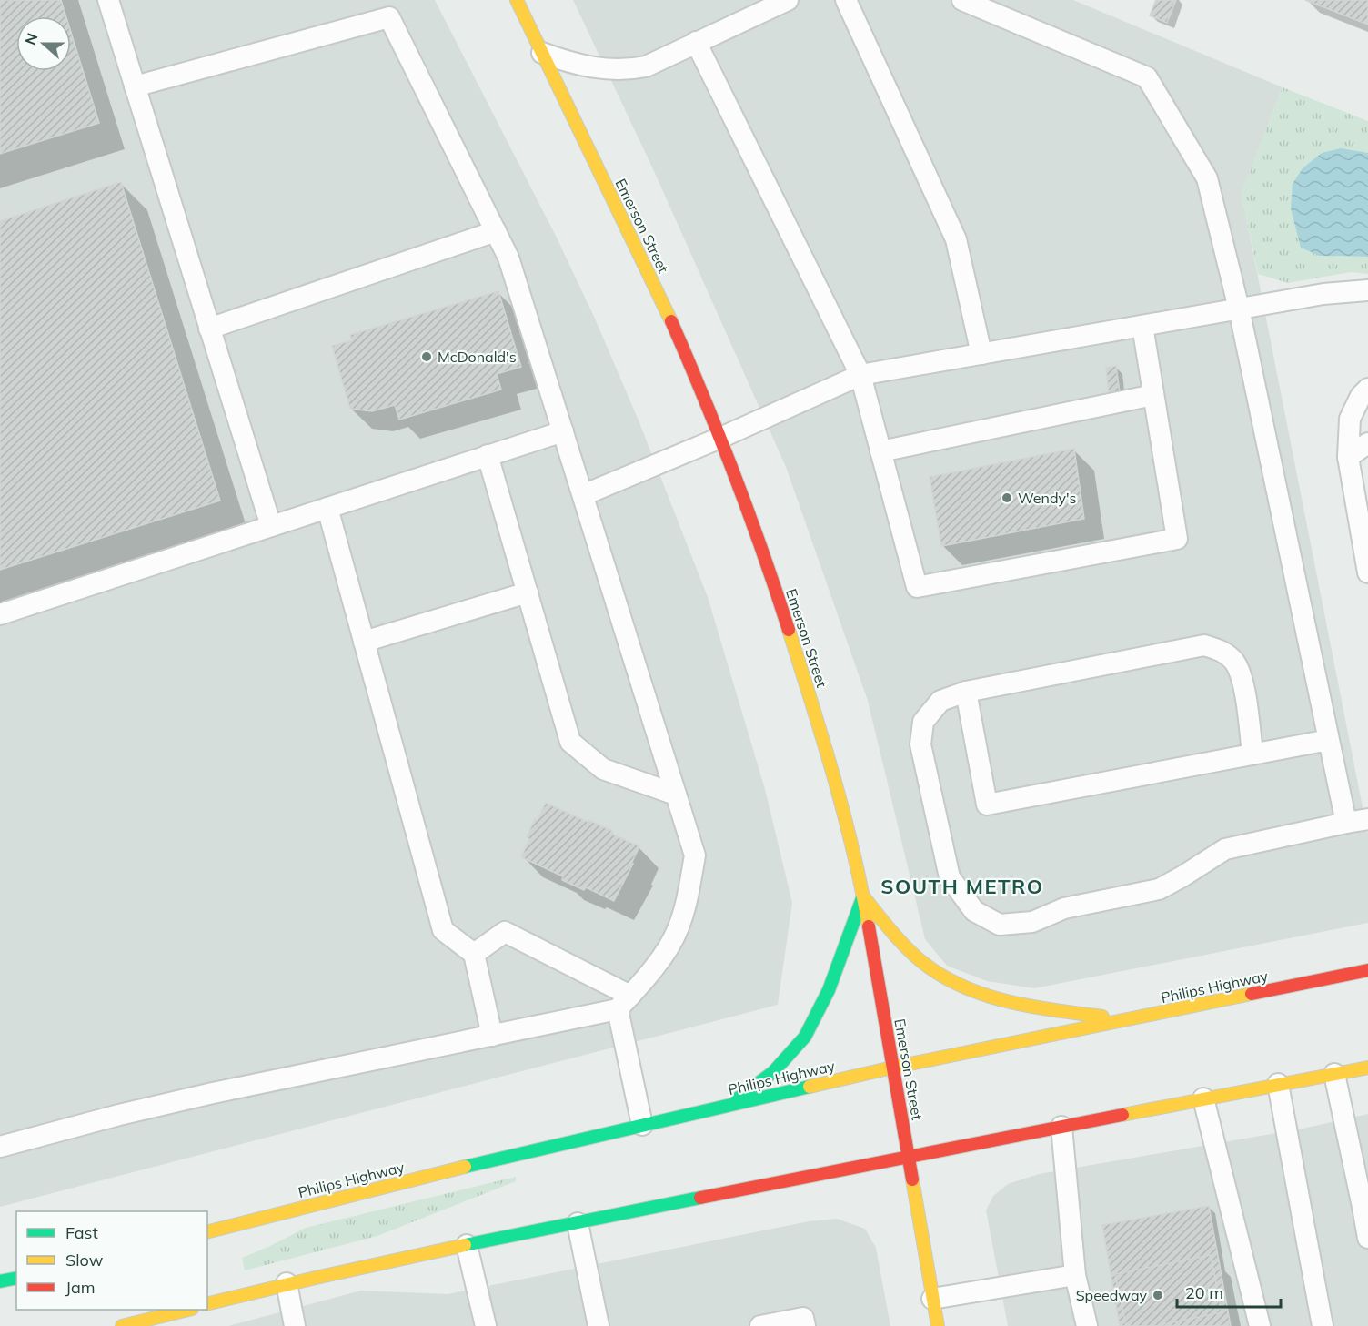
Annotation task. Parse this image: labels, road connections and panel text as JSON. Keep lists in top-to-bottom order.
{
  "streets": {
    "main road": ["Emerson Street", "Philips Highway"]
  },
  "crossings": [
    ["Emerson Street", "Philips Highway"]
  ],
  "districts": ["SOUTH METRO"],
  "places": ["McDonald's", "Wendy's", "Speedway"],
  "legend": ["Fast", "Slow", "Jam"],
  "scale_bar": "20 m",
  "north": "left"
}
